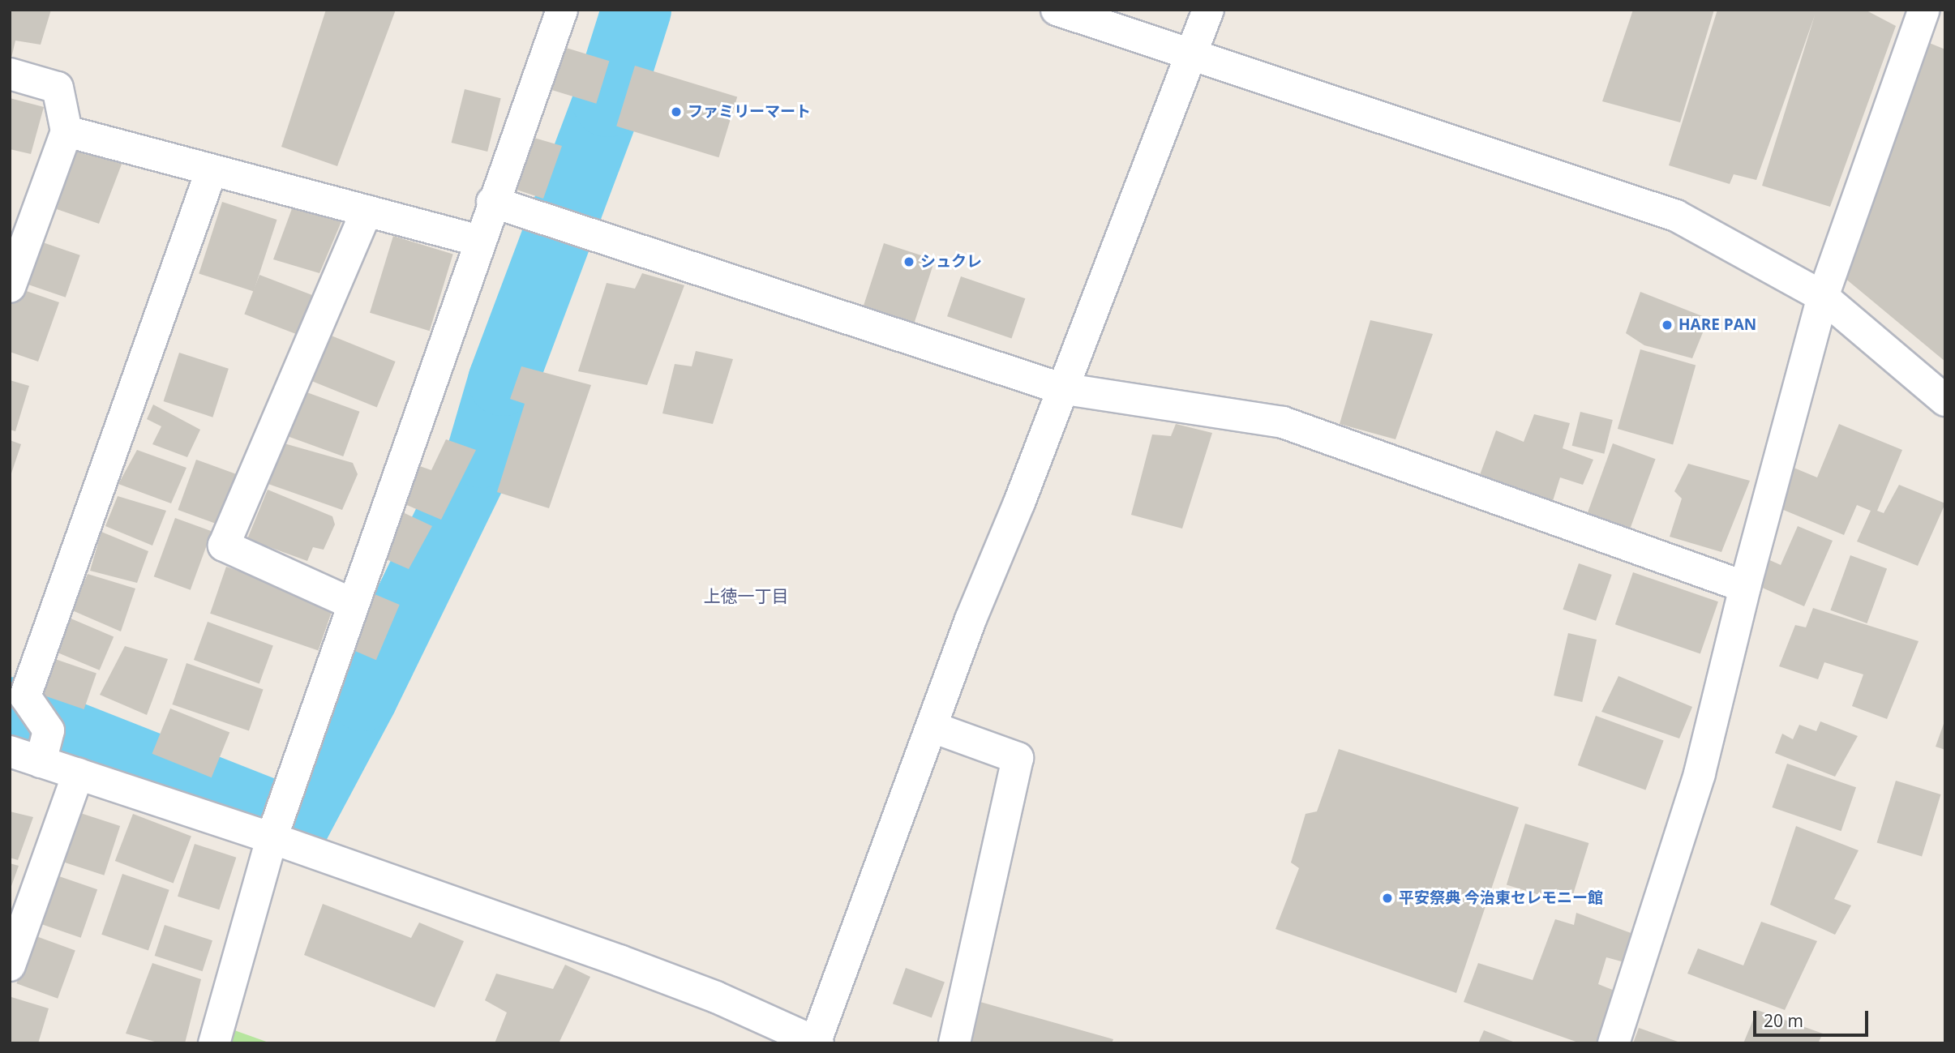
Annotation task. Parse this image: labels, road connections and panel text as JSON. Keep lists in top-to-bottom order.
{
  "districts": ["上徳一丁目"],
  "places": [
    "ファミリーマート",
    "シュクレ",
    "HARE PAN",
    "平安祭典 今治東セレモニー館"
  ],
  "scale_bar": "20 m"
}
